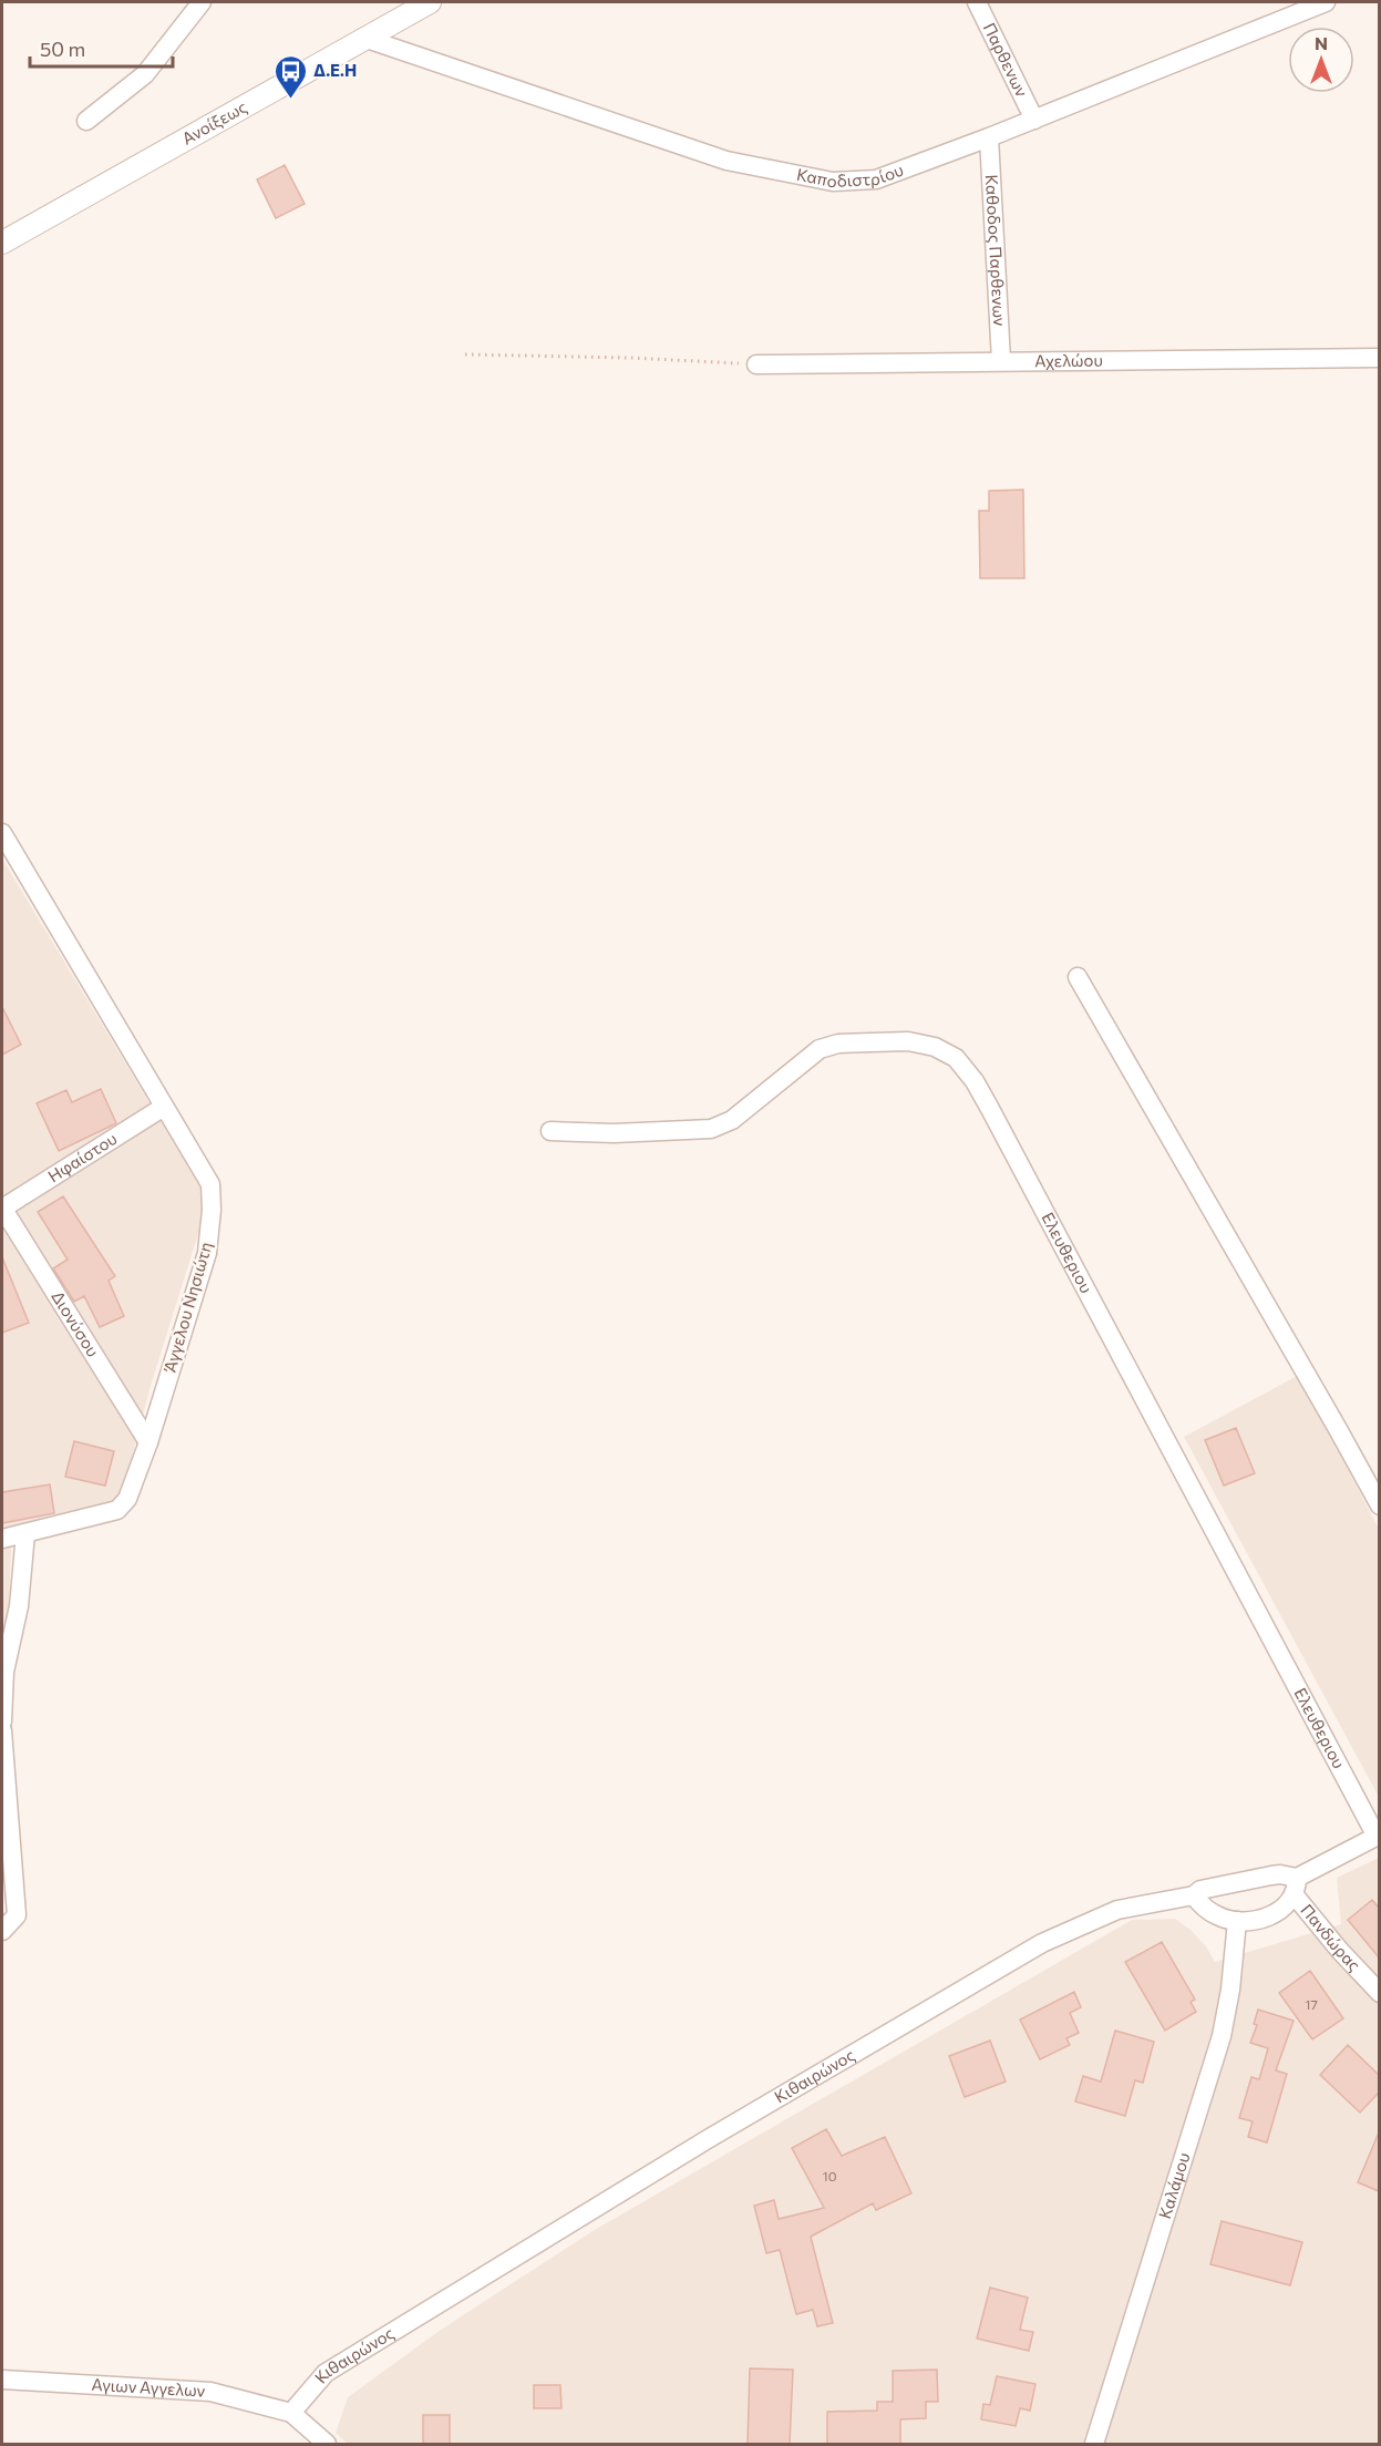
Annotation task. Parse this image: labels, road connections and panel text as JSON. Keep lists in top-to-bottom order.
{
  "streets": {
    "street": [
      "Παρθενων",
      "Ανοίξεως",
      "Καποδιστρίου",
      "Καθοδος Παρθενων",
      "Αχελώου",
      "Ηφαίστου",
      "Ελευθεριου",
      "Άγγελου Νησιώτη",
      "Διονύσου",
      "Πανδώρας",
      "Κιθαιρώνος",
      "Καλάμου",
      "Αγιων Αγγελων"
    ]
  },
  "crossings": [
    ["Παρθενων", "Καποδιστρίου"],
    ["Ανοίξεως", "Καποδιστρίου"],
    ["Καποδιστρίου", "Καθοδος Παρθενων"],
    ["Καθοδος Παρθενων", "Αχελώου"],
    ["Ηφαίστου", "Άγγελου Νησιώτη"],
    ["Ηφαίστου", "Διονύσου"],
    ["Ελευθεριου", "Κιθαιρώνος"],
    ["Άγγελου Νησιώτη", "Διονύσου"],
    ["Πανδώρας", "Κιθαιρώνος"],
    ["Κιθαιρώνος", "Αγιων Αγγελων"]
  ],
  "places": {
    "bus stop": ["Δ.Ε.Η"]
  },
  "house_numbers": ["17", "10"],
  "scale_bar": "50 m",
  "north": "top"
}
